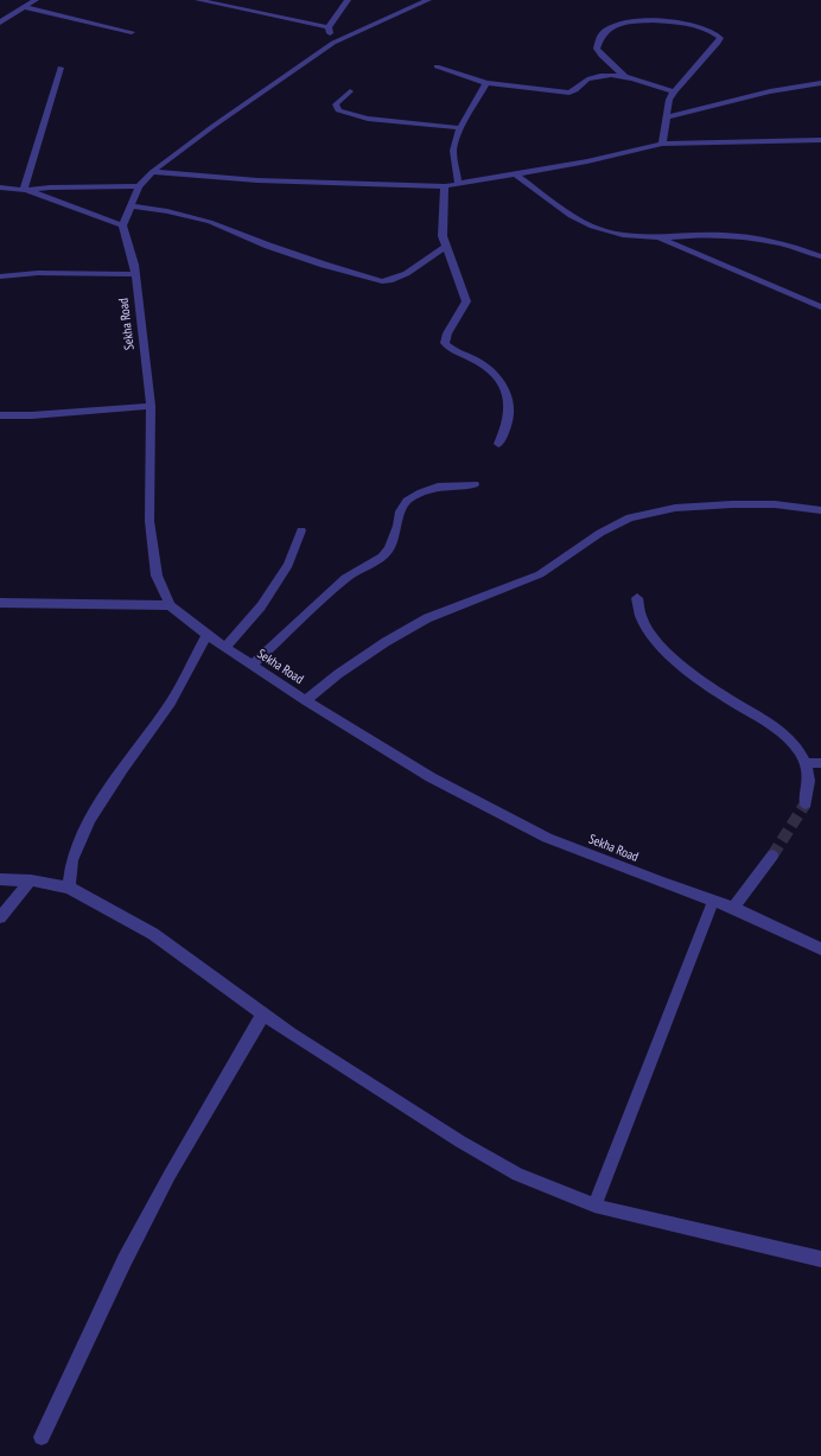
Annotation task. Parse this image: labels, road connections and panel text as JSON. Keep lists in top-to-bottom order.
{
  "streets": {
    "street": ["Sekha Road"]
  }
}
